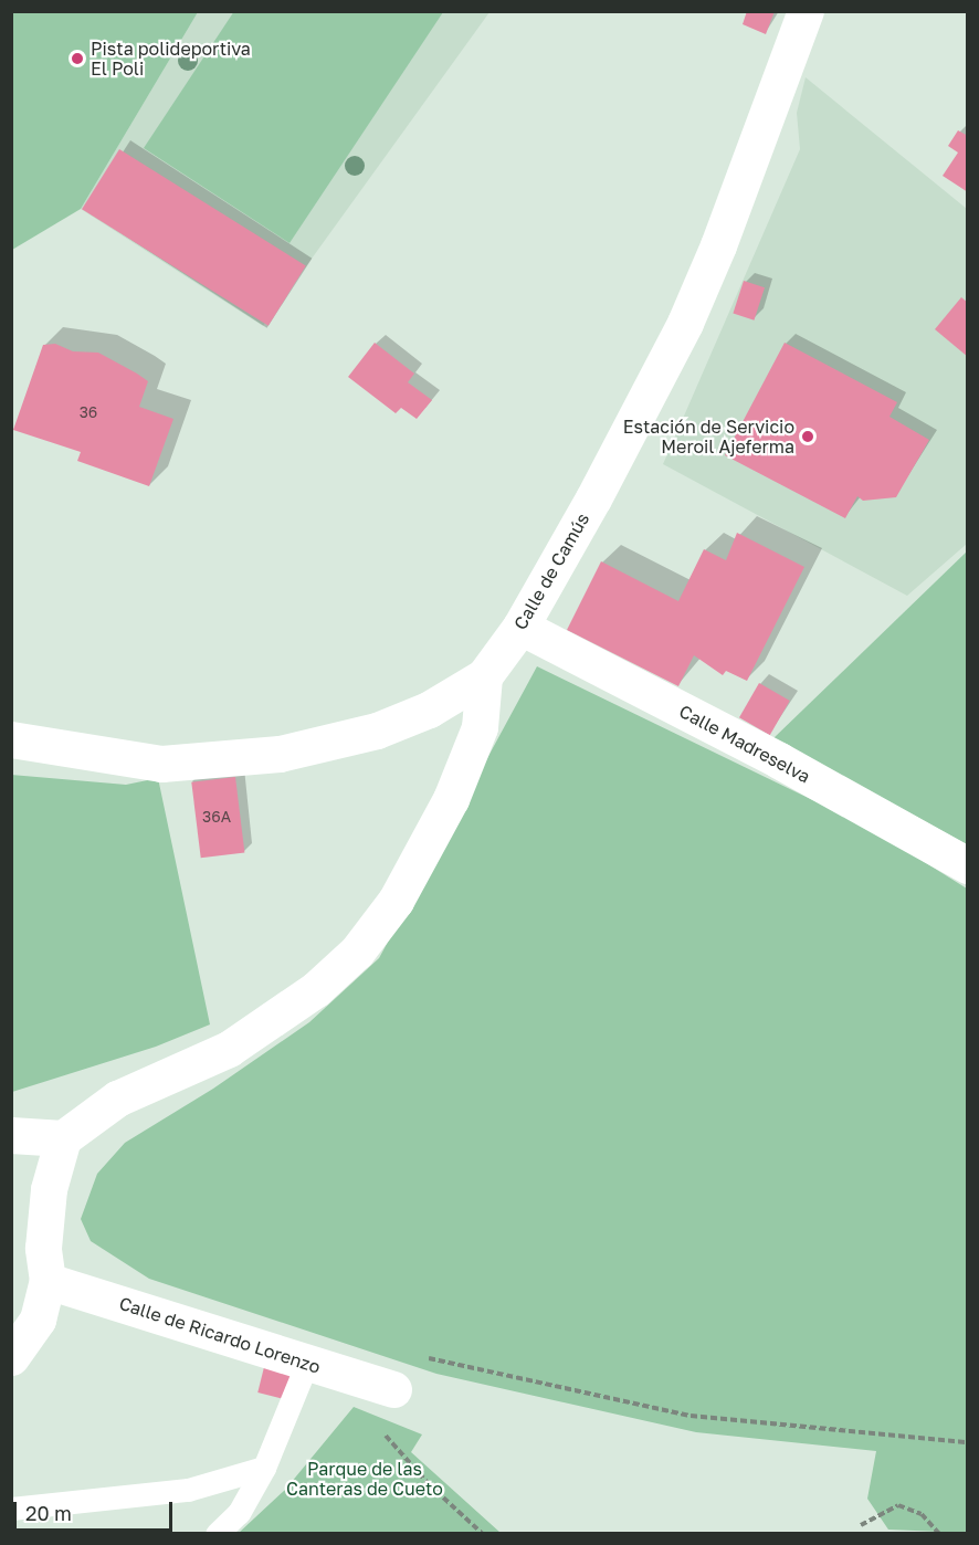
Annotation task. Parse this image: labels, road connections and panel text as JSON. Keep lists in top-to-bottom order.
{
  "streets": {
    "street": ["Calle de Camús", "Calle Madreselva", "Calle de Ricardo Lorenzo"]
  },
  "crossings": [
    ["Calle de Camús", "Calle Madreselva"]
  ],
  "parks": ["Parque de las Canteras de Cueto"],
  "places": ["Pista polideportiva El Poli", "Estación de Servicio Meroil Ajeferma"],
  "house_numbers": ["36", "36A"],
  "scale_bar": "20 m"
}
